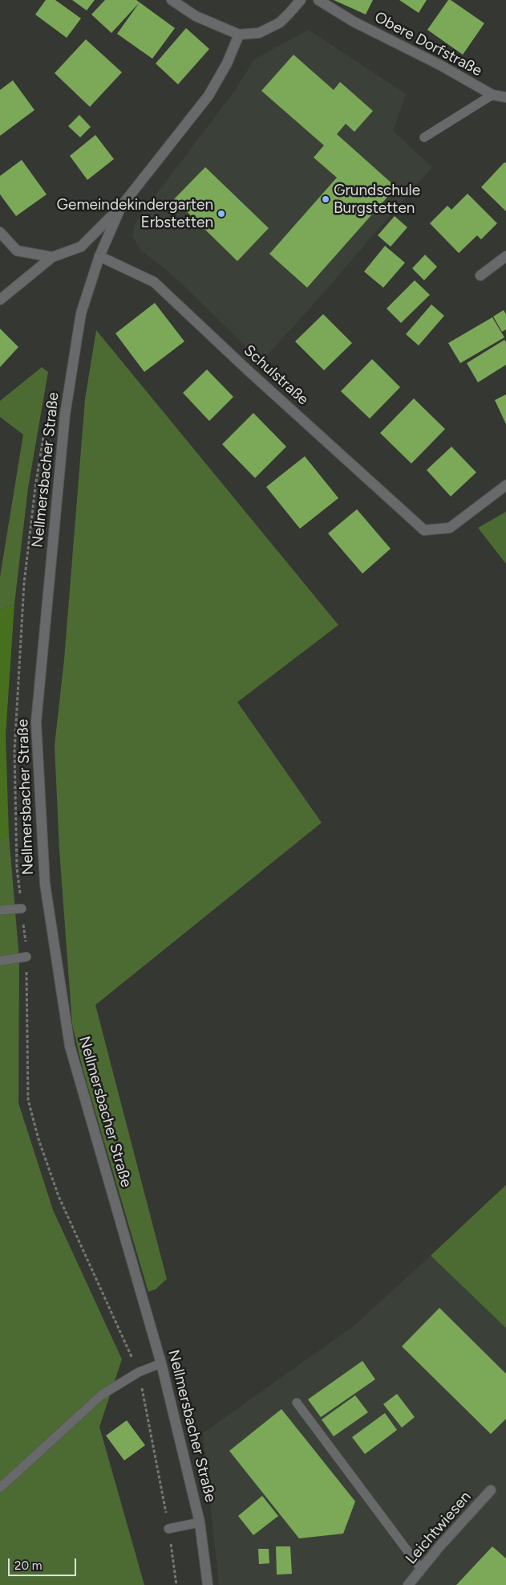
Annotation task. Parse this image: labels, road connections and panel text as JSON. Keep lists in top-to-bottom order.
{
  "streets": {
    "street": [
      "Obere Dorfstraße",
      "Schulstraße",
      "Nellmersbacher Straße",
      "Leichtwiesen"
    ]
  },
  "crossings": [
    ["Schulstraße", "Nellmersbacher Straße"]
  ],
  "places": ["Grundschule Burgstetten", "Gemeindekindergarten Erbstetten"],
  "scale_bar": "20 m"
}
